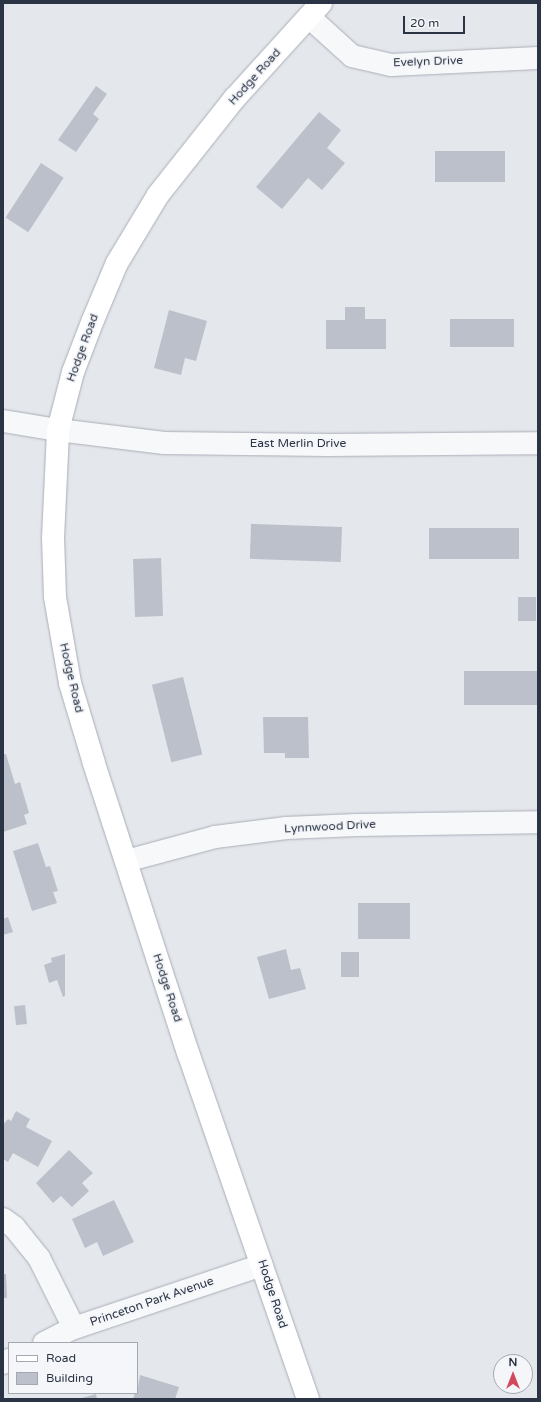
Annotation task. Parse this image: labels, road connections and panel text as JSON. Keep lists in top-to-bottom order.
{
  "streets": {
    "main road": ["Hodge Road"],
    "street": [
      "Evelyn Drive",
      "East Merlin Drive",
      "Lynnwood Drive",
      "Princeton Park Avenue"
    ]
  },
  "crossings": [
    ["Evelyn Drive", "Hodge Road"],
    ["Hodge Road", "East Merlin Drive"],
    ["Hodge Road", "Lynnwood Drive"],
    ["Hodge Road", "Princeton Park Avenue"]
  ],
  "legend": ["Road", "Building"],
  "scale_bar": "20 m",
  "north": "top"
}
